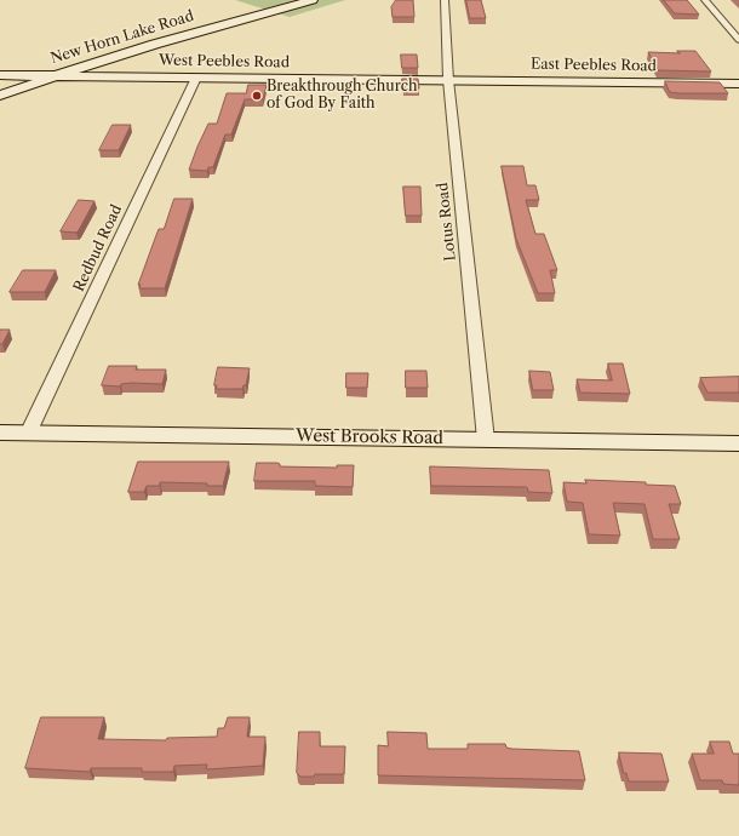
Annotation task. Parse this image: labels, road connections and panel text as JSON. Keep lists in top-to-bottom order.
{
  "streets": {
    "main road": [
      "New Horn Lake Road",
      "West Peebles Road",
      "East Peebles Road",
      "West Brooks Road"
    ],
    "street": ["Lotus Road", "Redbud Road"]
  },
  "crossings": [
    ["New Horn Lake Road", "West Peebles Road"],
    ["West Peebles Road", "East Peebles Road"],
    ["West Peebles Road", "Lotus Road"],
    ["West Peebles Road", "Redbud Road"],
    ["East Peebles Road", "Lotus Road"],
    ["Lotus Road", "West Brooks Road"],
    ["Redbud Road", "West Brooks Road"]
  ],
  "places": ["Breakthrough Church of God By Faith"]
}
